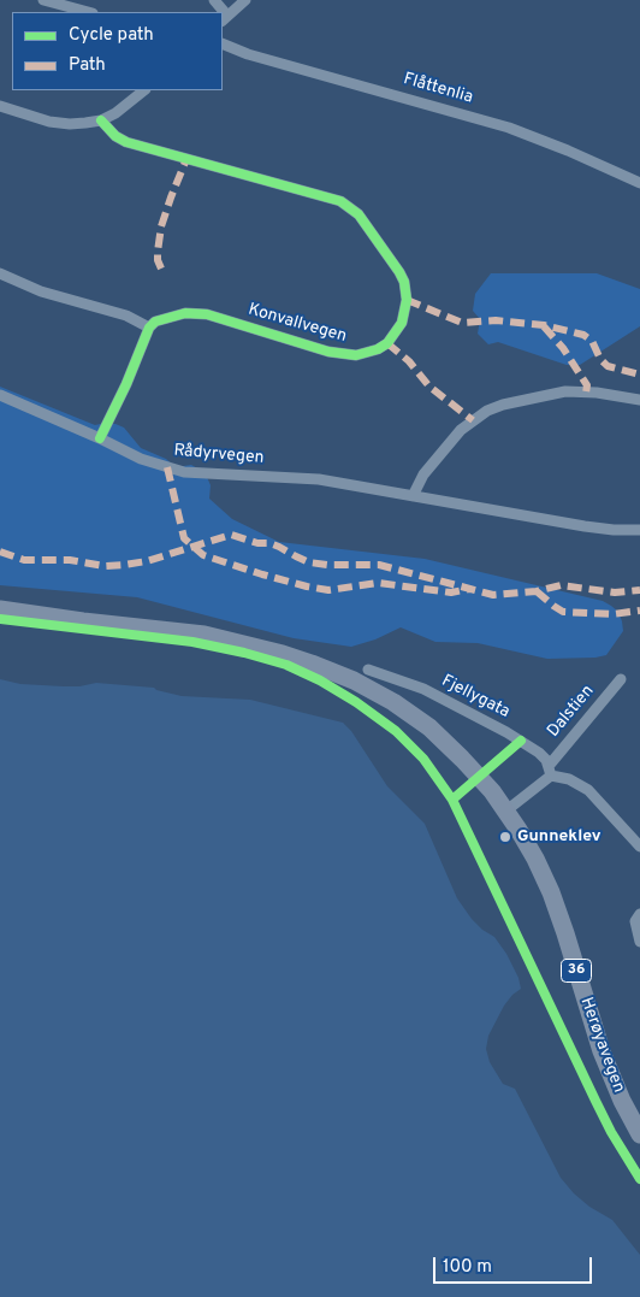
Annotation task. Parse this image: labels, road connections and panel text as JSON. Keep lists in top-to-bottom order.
{
  "streets": {
    "highway": ["36", "Herøyavegen"],
    "street": [
      "Flåttenlia",
      "Konvallvegen",
      "Rådyrvegen",
      "Fjellygata",
      "Dalstien"
    ]
  },
  "crossings": [
    ["Fjellygata", "Dalstien"]
  ],
  "places": ["Gunneklev"],
  "legend": ["Cycle path", "Path"],
  "scale_bar": "100 m"
}
